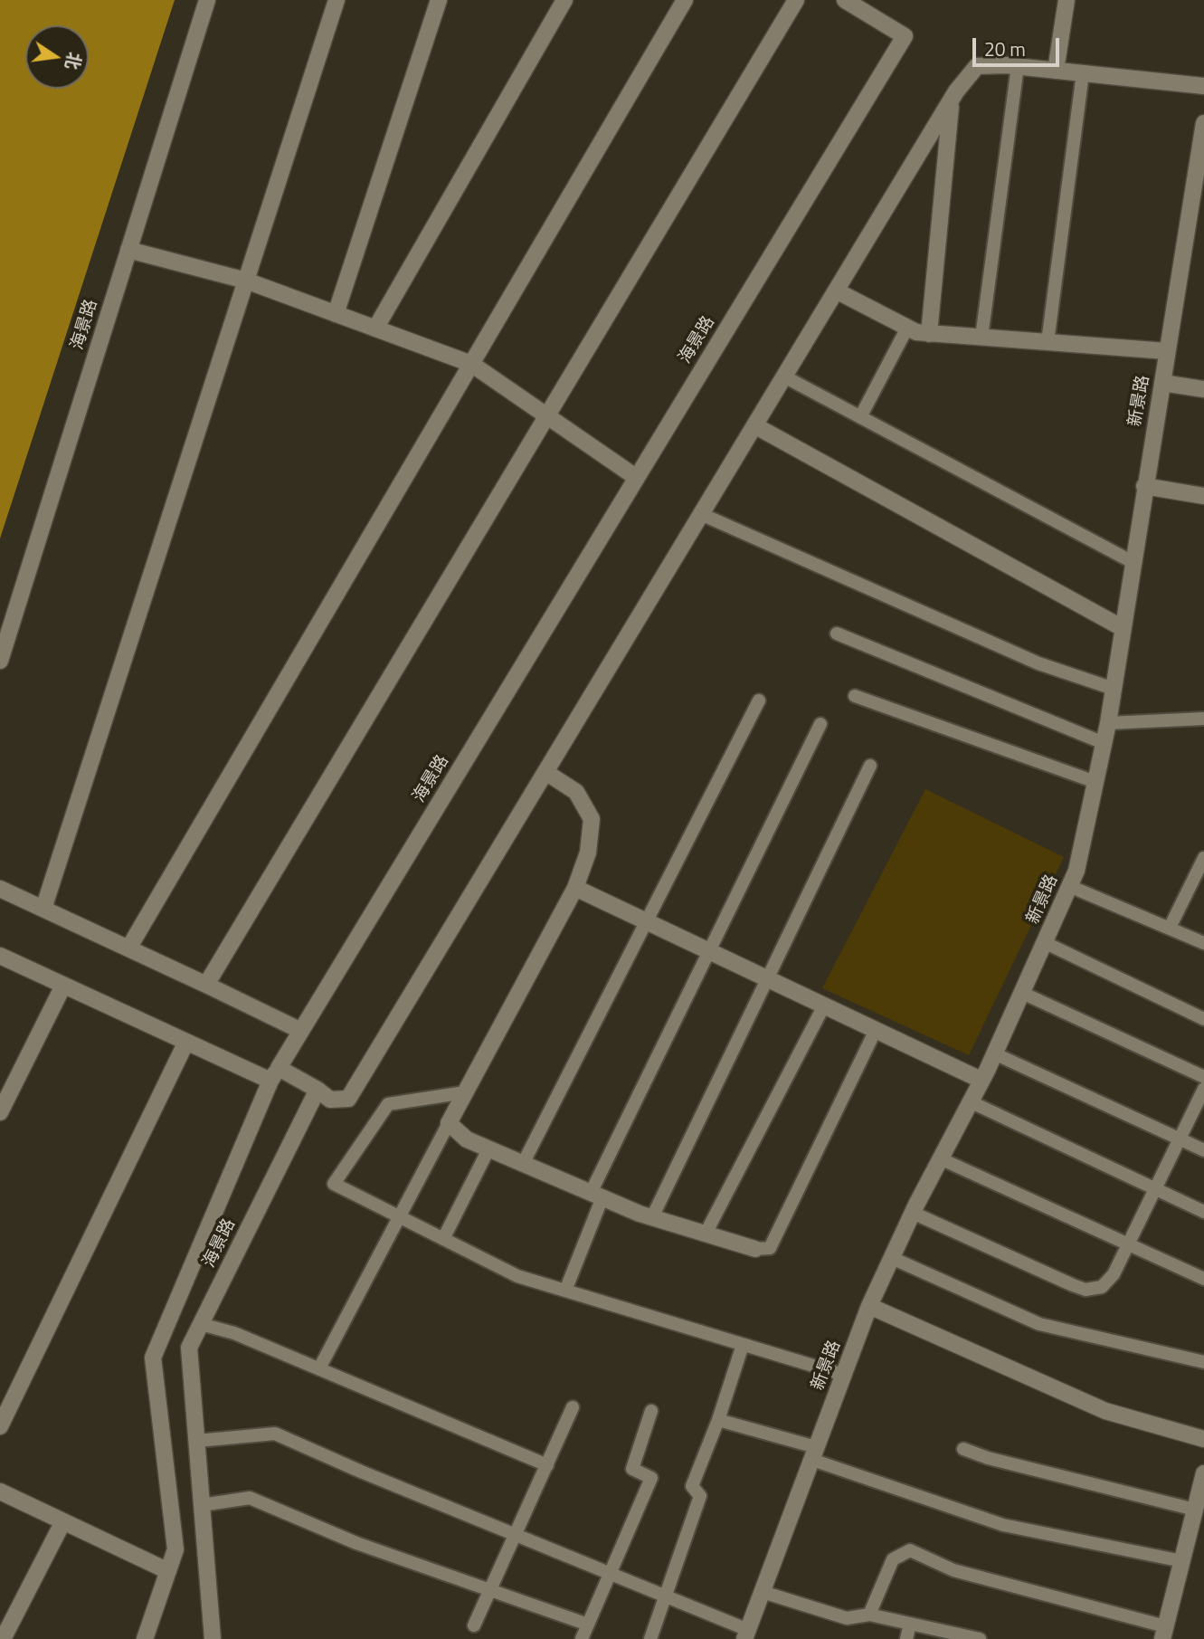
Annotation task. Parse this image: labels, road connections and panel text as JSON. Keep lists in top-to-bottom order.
{
  "streets": {
    "street": ["海景路", "新景路"]
  },
  "scale_bar": "20 m",
  "north": "right"
}
